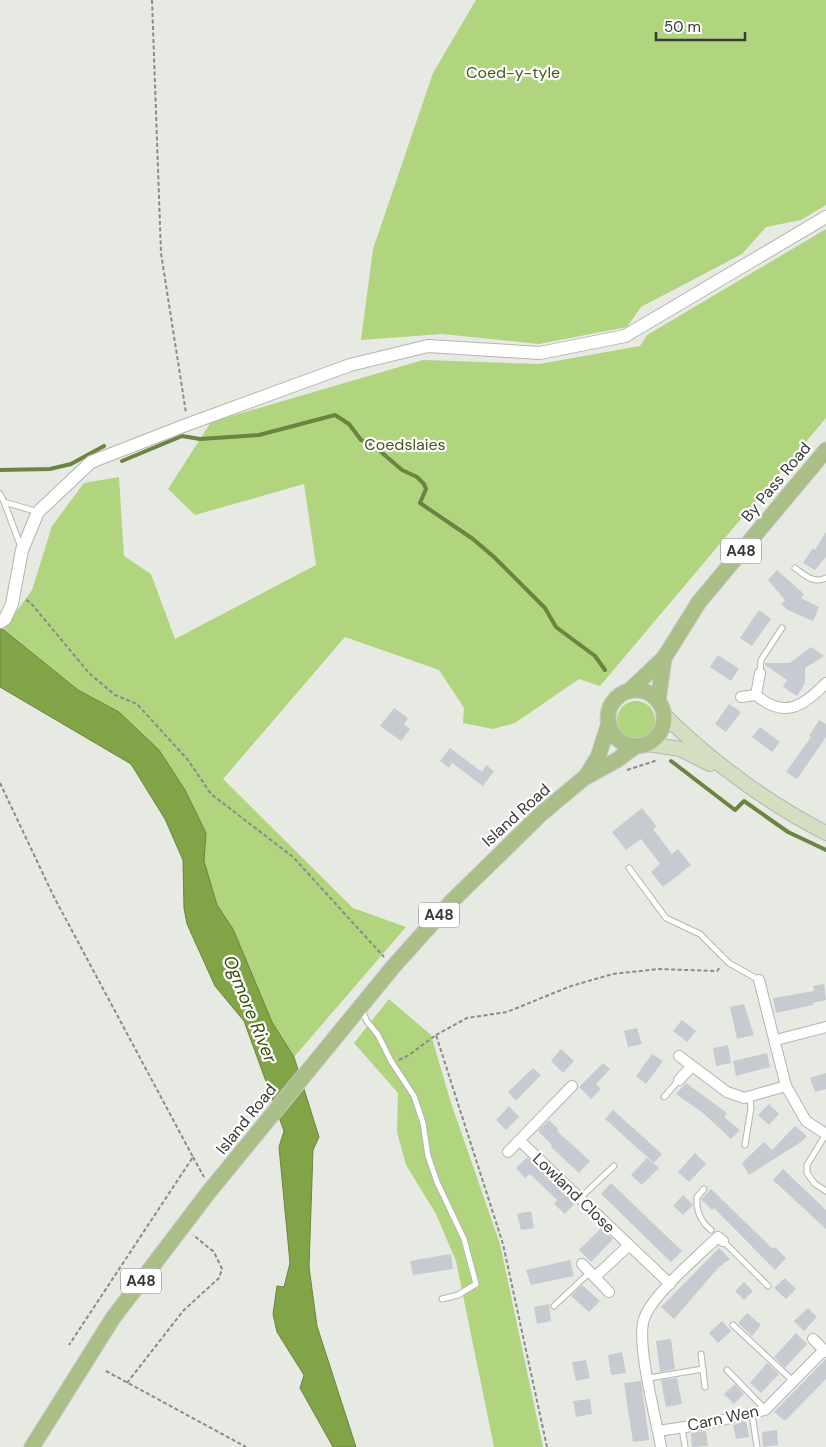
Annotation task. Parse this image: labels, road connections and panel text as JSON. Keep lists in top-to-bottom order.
{
  "streets": {
    "main road": ["By Pass Road", "A48", "Island Road"],
    "street": ["Lowland Close", "Carn Wen"]
  },
  "crossings": [
    ["By Pass Road", "Island Road"]
  ],
  "water": ["Ogmore River"],
  "parks": ["Coed-y-tyle", "Coedslaies"],
  "scale_bar": "50 m"
}
